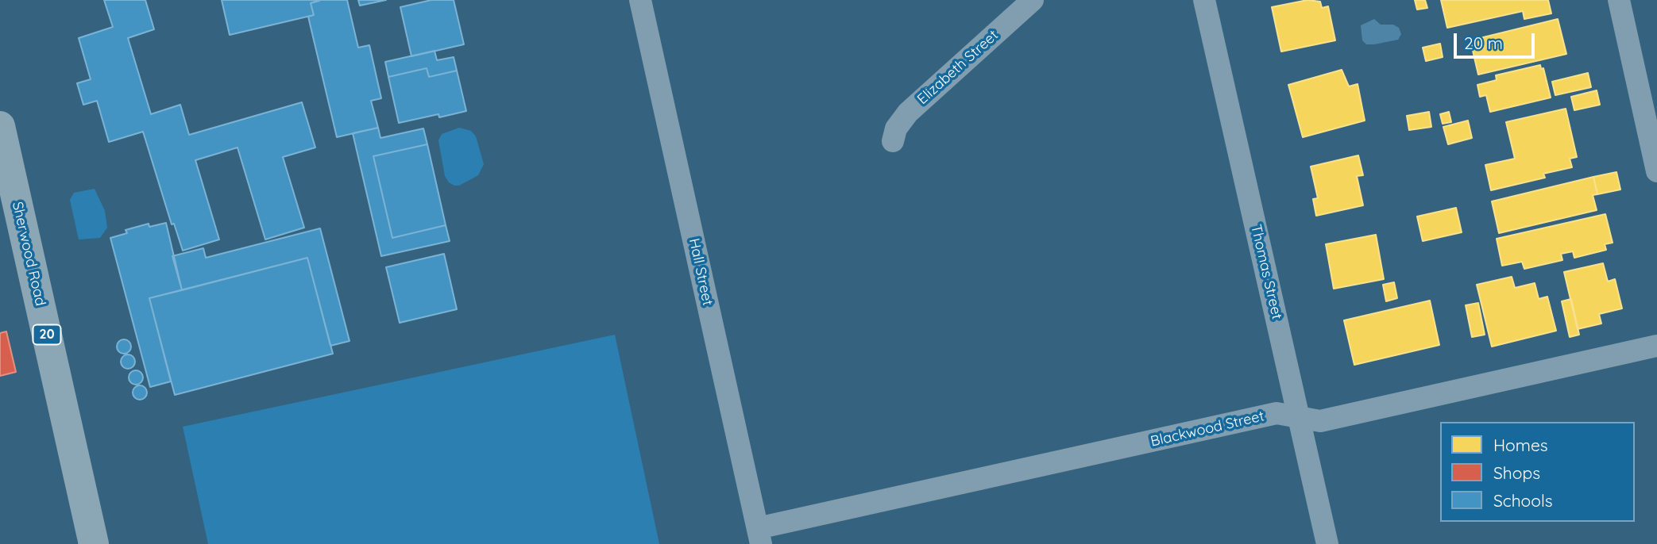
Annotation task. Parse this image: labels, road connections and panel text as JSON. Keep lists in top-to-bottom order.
{
  "streets": {
    "main road": ["Sherwood Road", "20"],
    "street": [
      "Elizabeth Street",
      "Hall Street",
      "Thomas Street",
      "Blackwood Street"
    ]
  },
  "crossings": [
    ["Hall Street", "Blackwood Street"],
    ["Thomas Street", "Blackwood Street"]
  ],
  "legend": ["Homes", "Shops", "Schools"],
  "scale_bar": "20 m"
}
